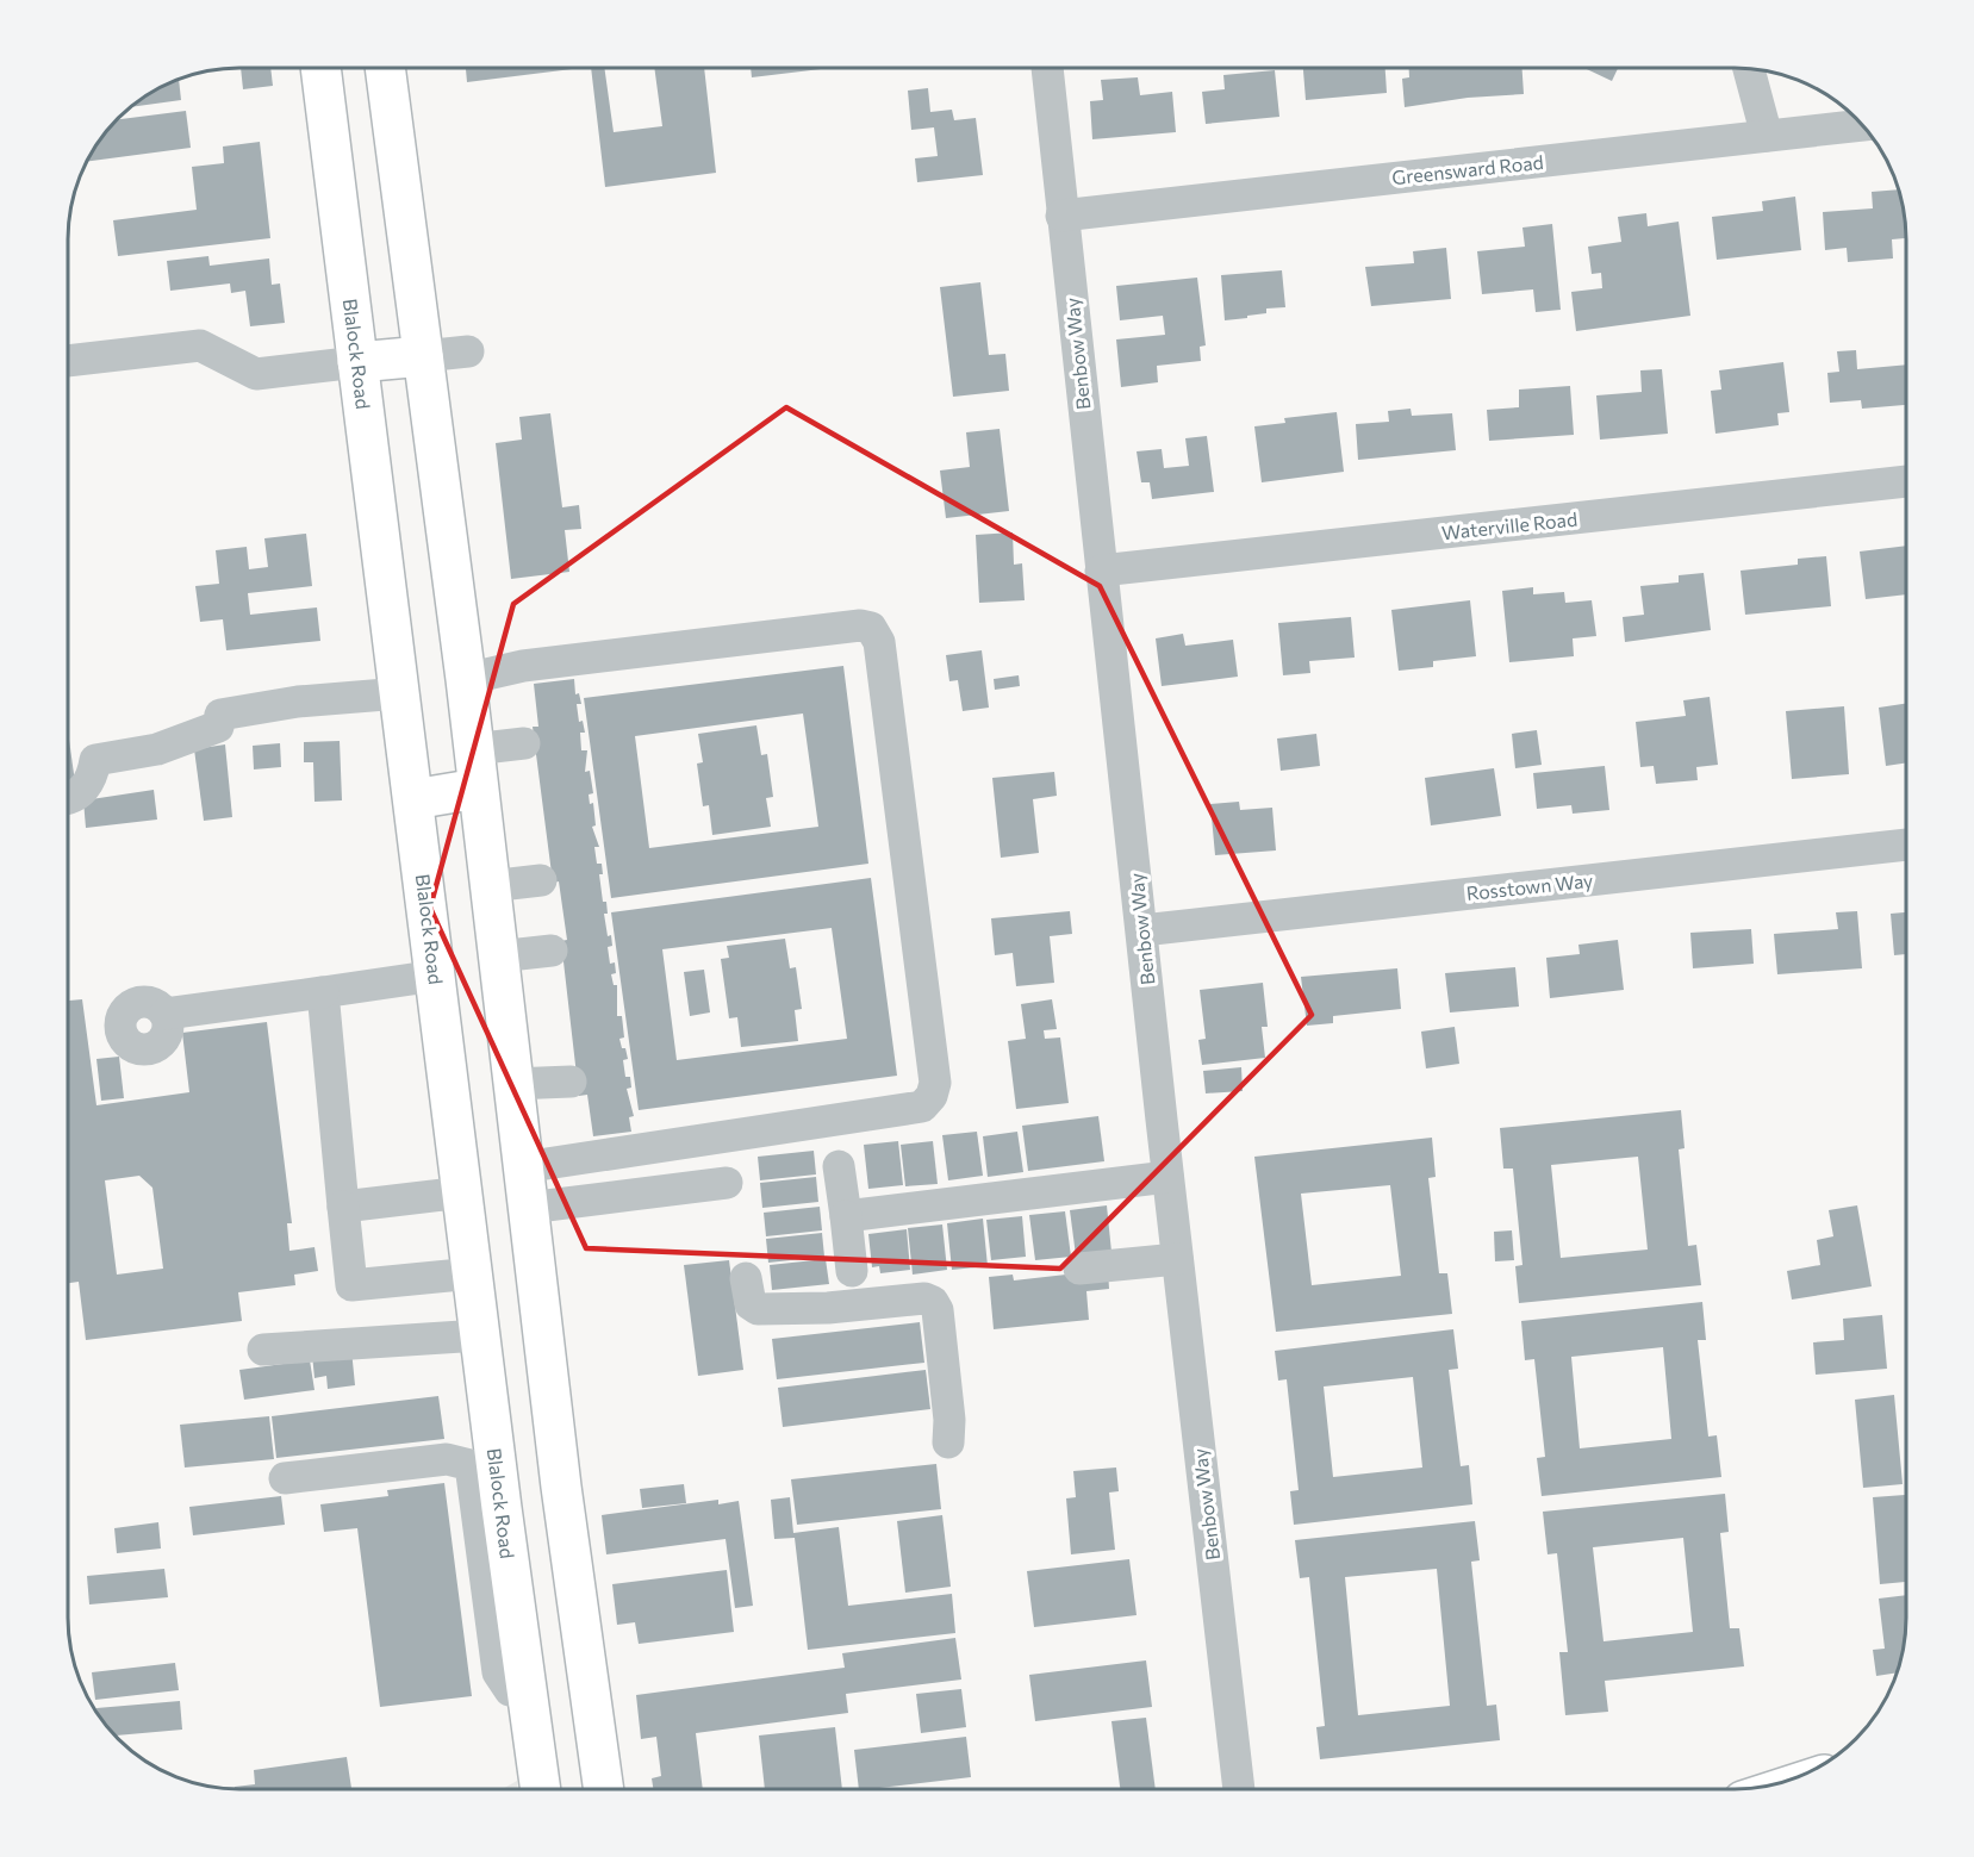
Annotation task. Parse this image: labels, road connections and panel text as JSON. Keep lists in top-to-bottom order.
{
  "streets": {
    "main road": ["Blalock Road"],
    "street": [
      "Greensward Road",
      "Benbow Way",
      "Waterville Road",
      "Rosstown Way"
    ]
  },
  "crossings": [
    ["Greensward Road", "Benbow Way"],
    ["Benbow Way", "Waterville Road"],
    ["Benbow Way", "Rosstown Way"]
  ]
}
